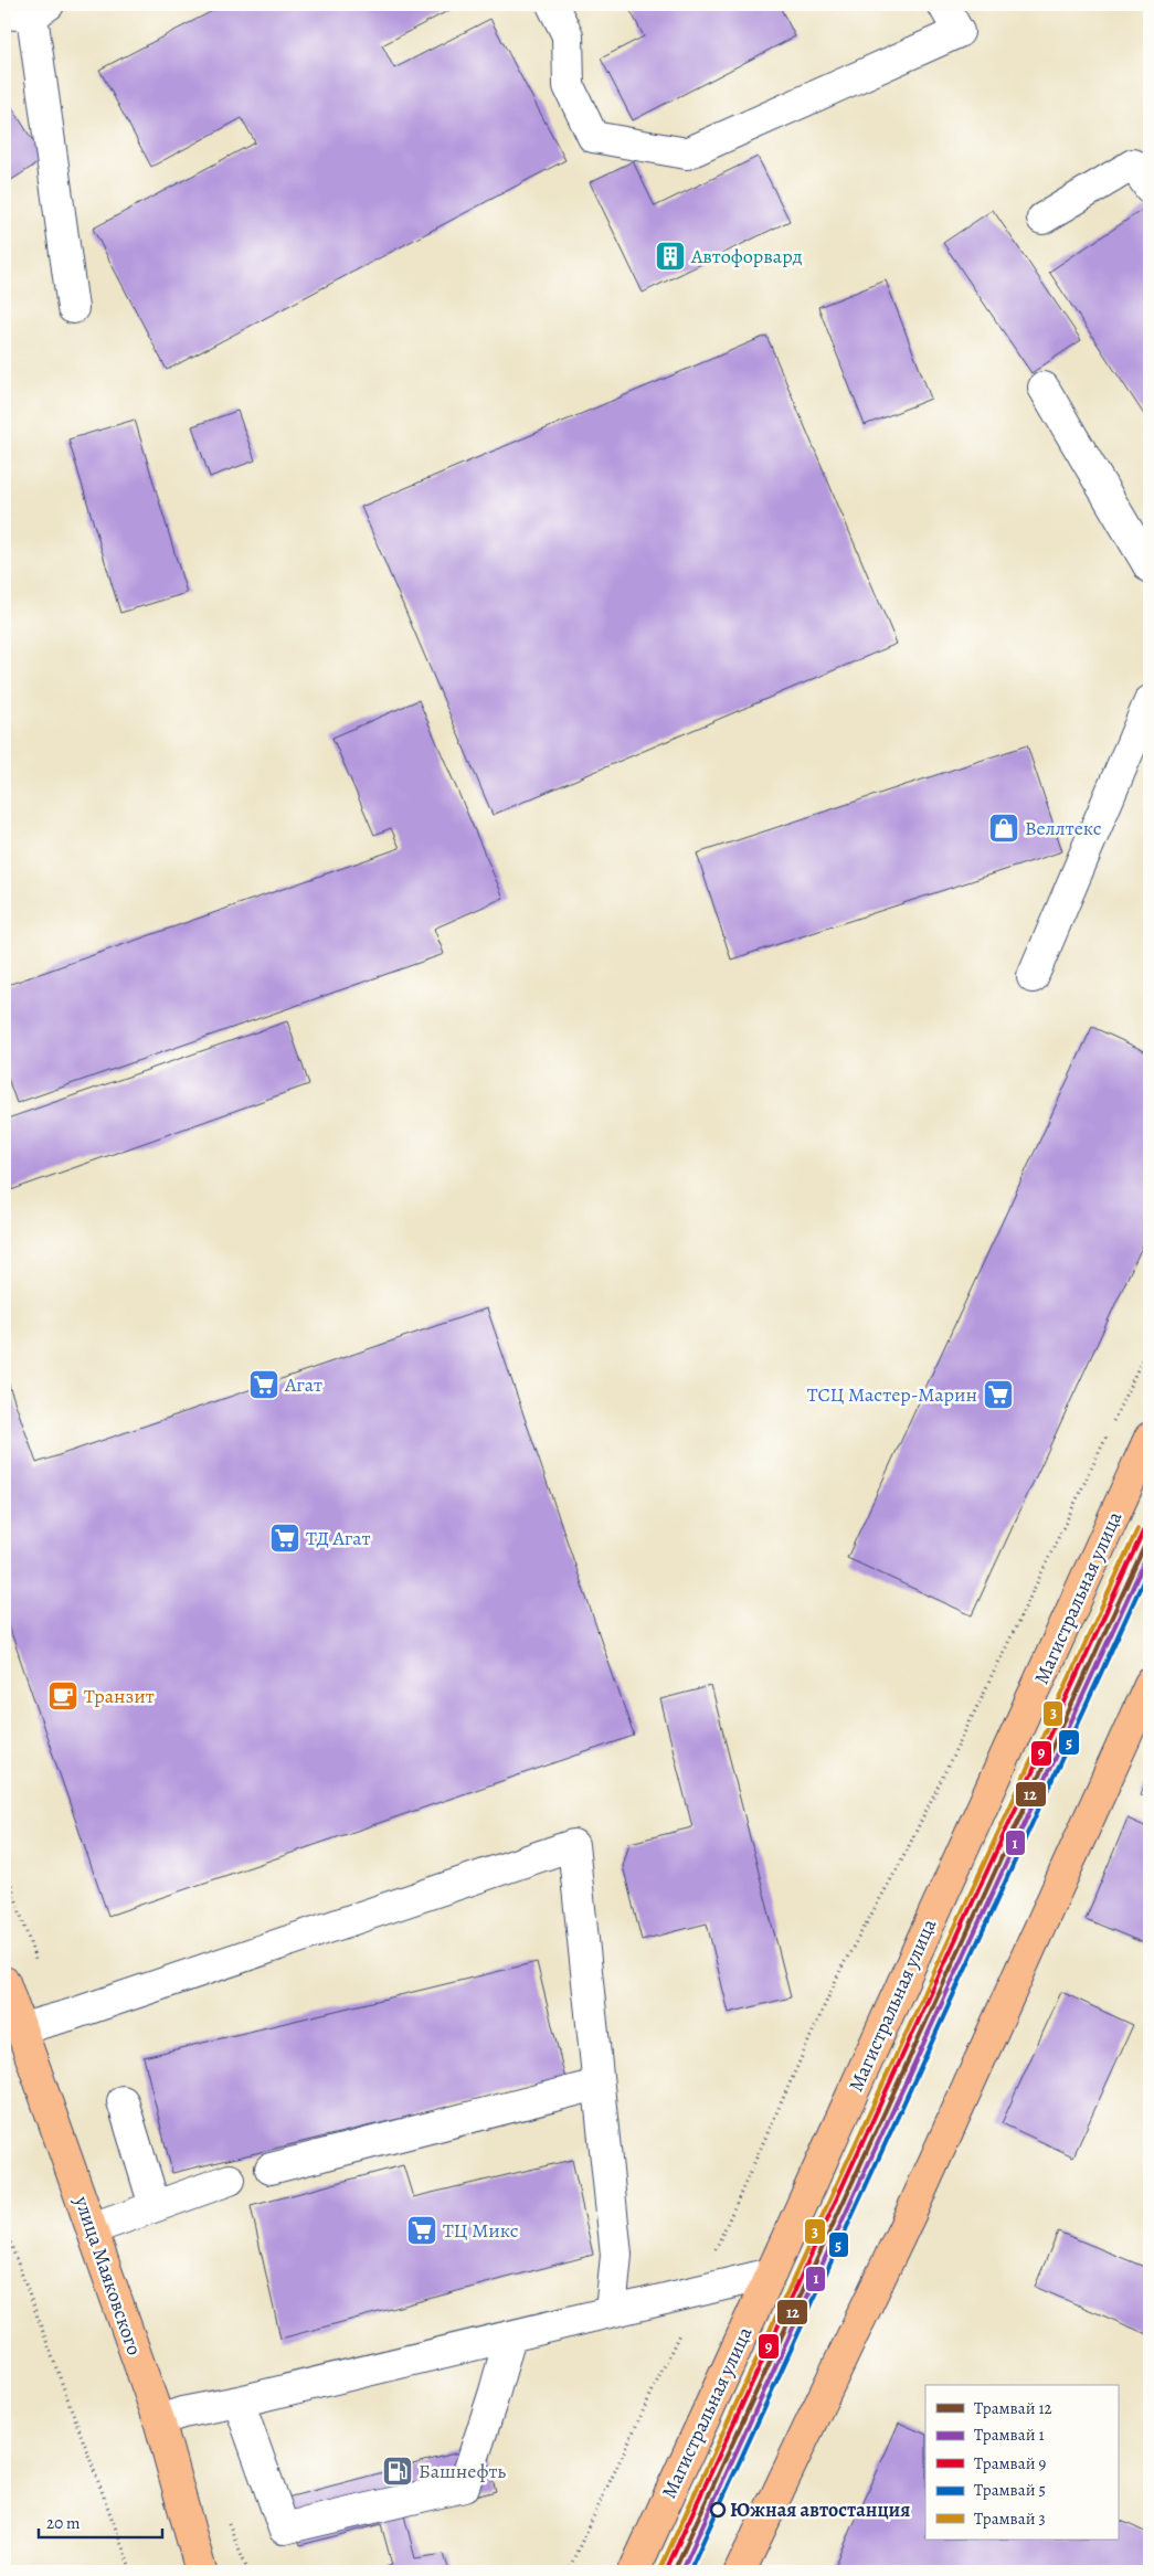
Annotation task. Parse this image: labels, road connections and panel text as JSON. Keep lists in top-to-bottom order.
{
  "streets": {
    "main road": ["Магистральная улица", "улица Маяковского"]
  },
  "places": {
    "building": ["Автофорвард"],
    "shop": ["Веллтекс"],
    "supermarket": [
      "Агат",
      "ТСЦ Мастер-Марин",
      "ТД Агат",
      "ТЦ Микс"
    ],
    "cafe": ["Транзит"],
    "fuel station": ["Башнефть"],
    "other": ["Южная автостанция"]
  },
  "lines": [
    "tram line 3",
    "tram line 9",
    "tram line 12",
    "tram line 1",
    "tram line 5"
  ],
  "legend": [
    "Трамвай 12",
    "Трамвай 1",
    "Трамвай 9",
    "Трамвай 5",
    "Трамвай 3"
  ],
  "scale_bar": "20 m"
}
